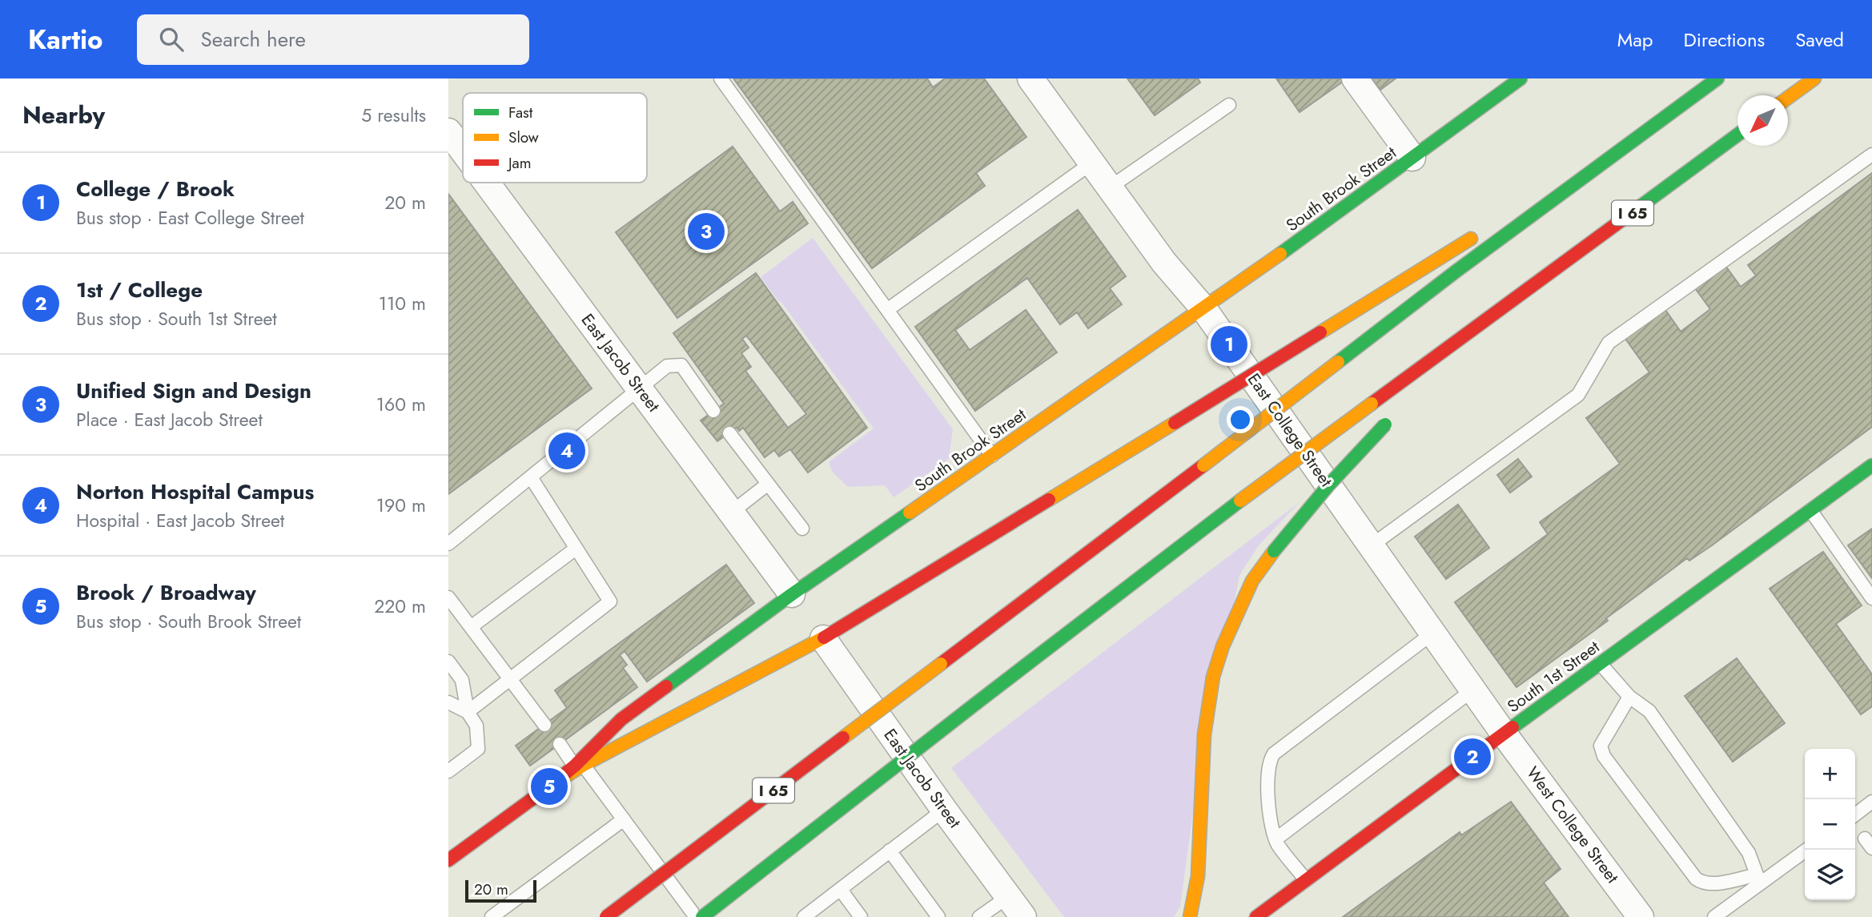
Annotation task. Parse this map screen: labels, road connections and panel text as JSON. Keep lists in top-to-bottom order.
{
  "streets": {
    "main road": ["South Brook Street", "I 65", "South 1st Street"],
    "street": ["East Jacob Street", "East College Street", "West College Street"]
  },
  "crossings": [
    ["South Brook Street", "East Jacob Street"],
    ["South Brook Street", "East College Street"],
    ["East College Street", "South 1st Street"],
    ["East College Street", "West College Street"],
    ["South 1st Street", "West College Street"]
  ],
  "legend": ["Fast", "Slow", "Jam"],
  "scale_bar": "20 m",
  "north": "bottom left",
  "page": {
    "header": "Kartio",
    "search": "Search here",
    "nav": ["Map", "Directions", "Saved"],
    "heading": ["Nearby", "5 results"],
    "list": [
      {
        "mark": "1",
        "name": "College / Brook",
        "note": "Bus stop · East College Street",
        "value": "20 m"
      },
      {
        "mark": "2",
        "name": "1st / College",
        "note": "Bus stop · South 1st Street",
        "value": "110 m"
      },
      {
        "mark": "3",
        "name": "Unified Sign and Design",
        "note": "Place · East Jacob Street",
        "value": "160 m"
      },
      {
        "mark": "4",
        "name": "Norton Hospital Campus",
        "note": "Hospital · East Jacob Street",
        "value": "190 m"
      },
      {
        "mark": "5",
        "name": "Brook / Broadway",
        "note": "Bus stop · South Brook Street",
        "value": "220 m"
      }
    ],
    "pins": [
      "3",
      "1",
      "4",
      "2",
      "5"
    ],
    "map_buttons": ["+", "−"],
    "scale": "20 m"
  }
}
